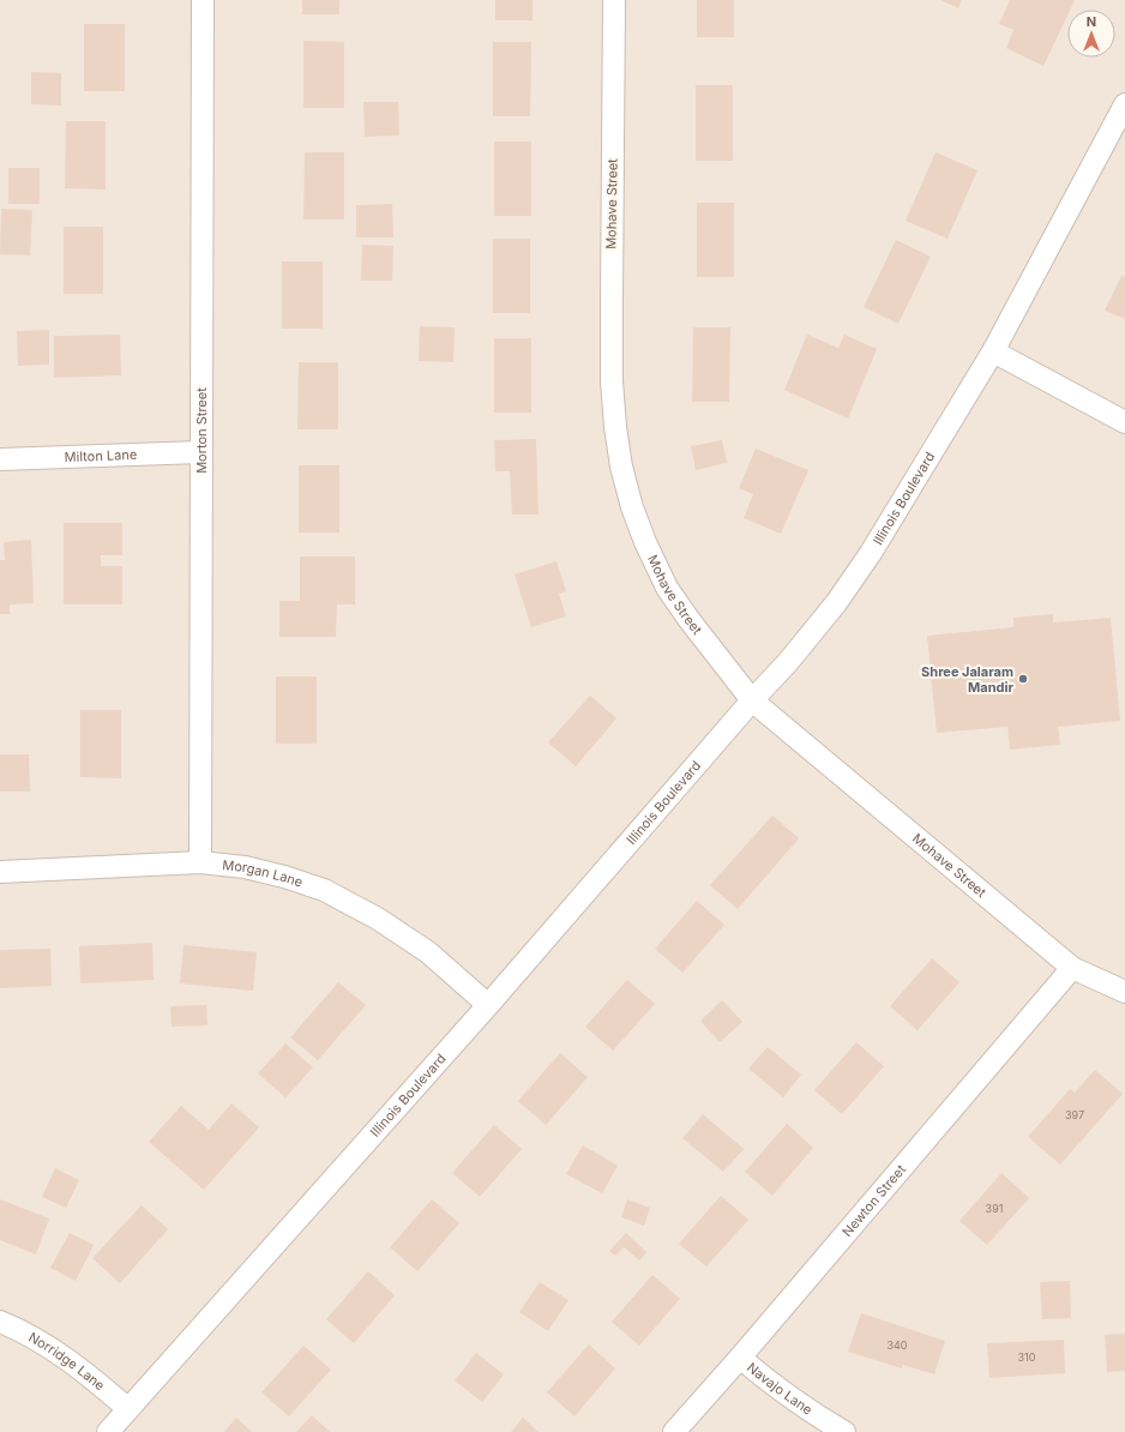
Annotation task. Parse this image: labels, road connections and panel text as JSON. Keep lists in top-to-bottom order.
{
  "streets": {
    "street": [
      "Mohave Street",
      "Morton Street",
      "Milton Lane",
      "Illinois Boulevard",
      "Morgan Lane",
      "Newton Street",
      "Norridge Lane",
      "Navajo Lane"
    ]
  },
  "crossings": [
    ["Mohave Street", "Illinois Boulevard"],
    ["Mohave Street", "Newton Street"],
    ["Morton Street", "Milton Lane"],
    ["Morton Street", "Morgan Lane"],
    ["Illinois Boulevard", "Morgan Lane"],
    ["Illinois Boulevard", "Norridge Lane"],
    ["Newton Street", "Navajo Lane"]
  ],
  "places": ["Shree Jalaram Mandir"],
  "house_numbers": [
    "397",
    "391",
    "340",
    "310"
  ],
  "north": "top"
}
